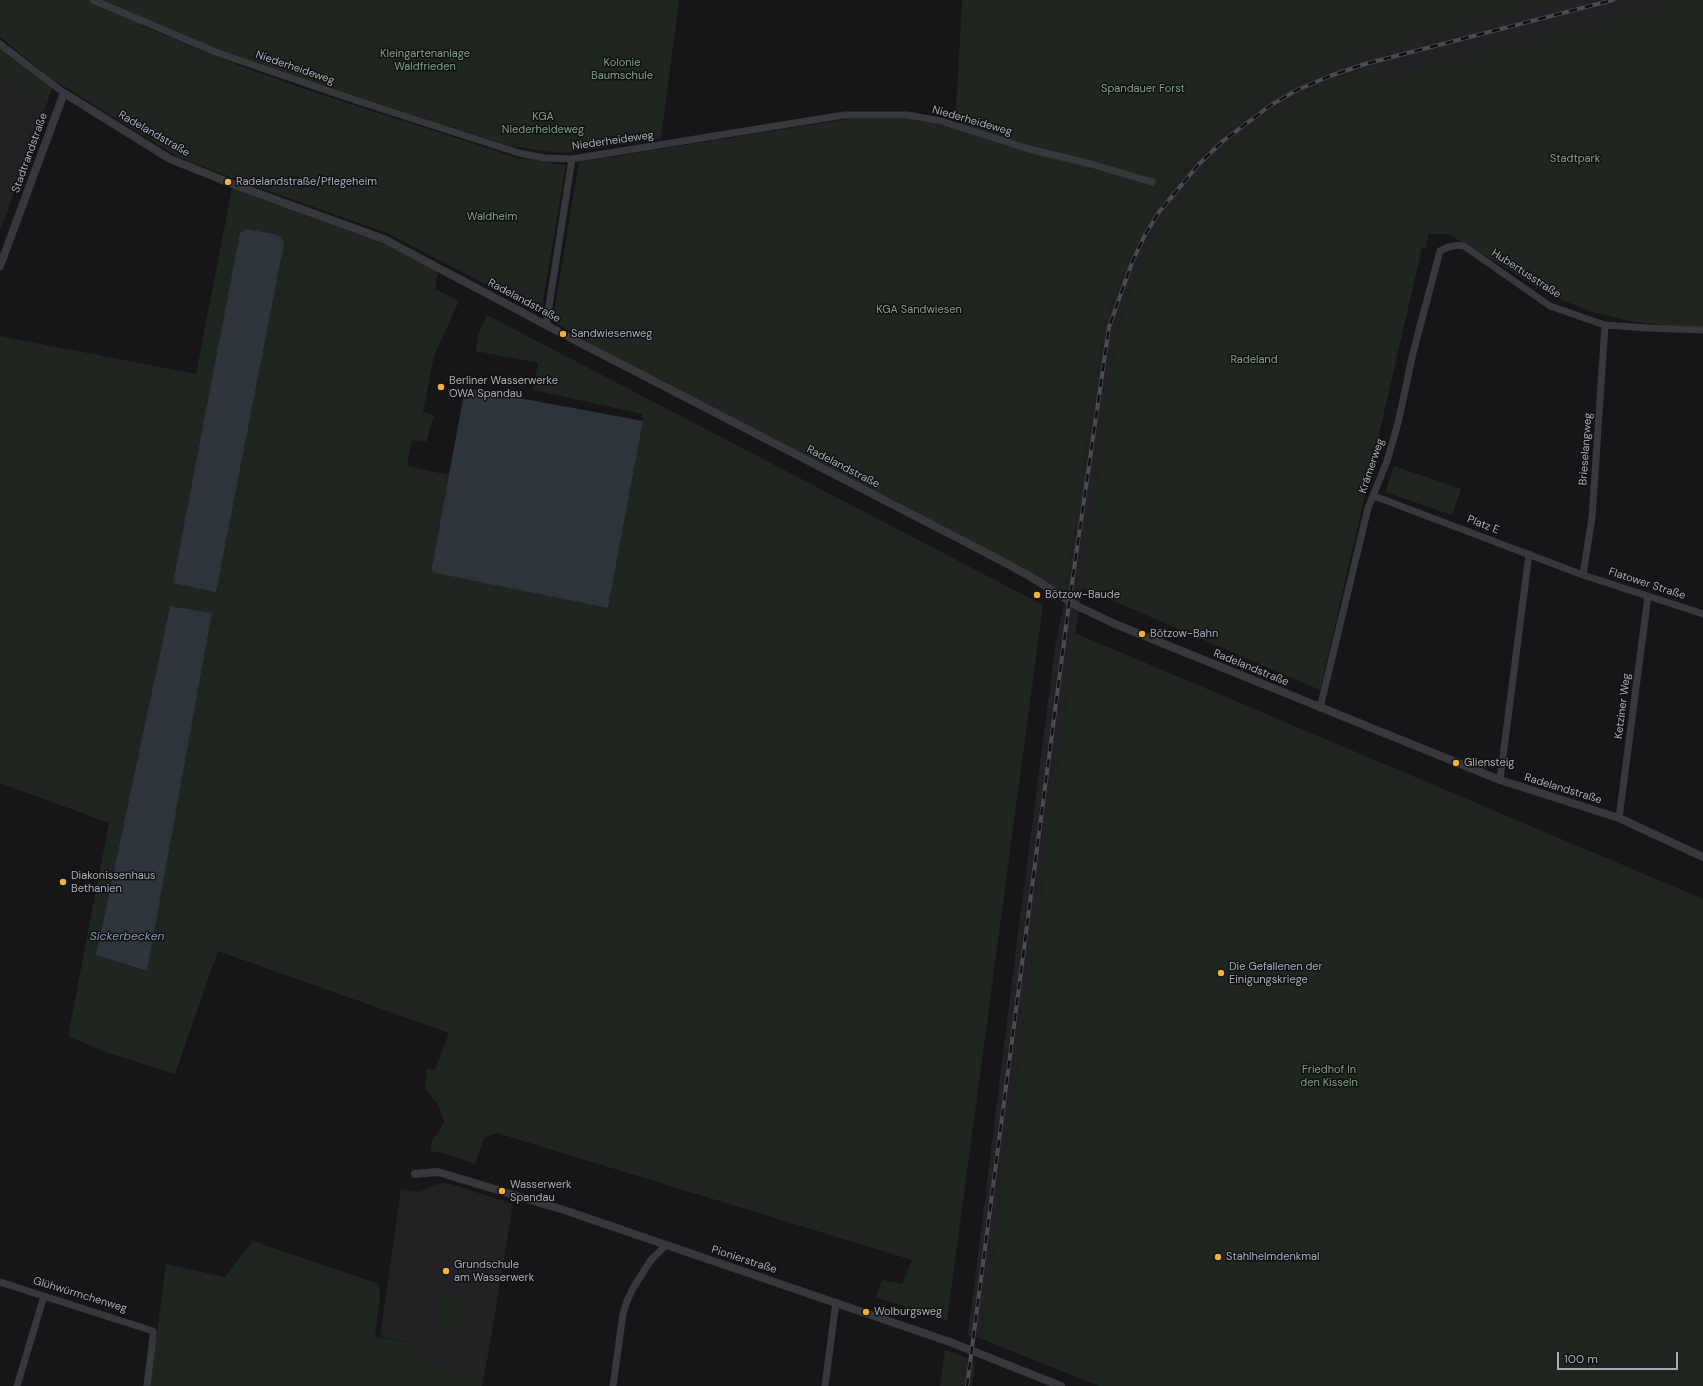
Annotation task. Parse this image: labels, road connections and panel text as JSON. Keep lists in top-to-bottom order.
{
  "streets": {
    "street": [
      "Niederheideweg",
      "Radelandstraße",
      "Stadtrandstraße",
      "Hubertusstraße",
      "Brieselangweg",
      "Krämerweg",
      "Platz E",
      "Flatower Straße",
      "Ketziner Weg",
      "Pionierstraße",
      "Glühwürmchenweg"
    ]
  },
  "crossings": [
    ["Radelandstraße", "Stadtrandstraße"],
    ["Radelandstraße", "Krämerweg"],
    ["Radelandstraße", "Ketziner Weg"],
    ["Hubertusstraße", "Brieselangweg"],
    ["Hubertusstraße", "Krämerweg"],
    ["Brieselangweg", "Platz E"],
    ["Brieselangweg", "Flatower Straße"],
    ["Krämerweg", "Platz E"],
    ["Platz E", "Flatower Straße"],
    ["Flatower Straße", "Ketziner Weg"]
  ],
  "water": ["Sickerbecken"],
  "parks": [
    "Kleingartenanlage Waldfrieden",
    "Kolonie Baumschule",
    "Spandauer Forst",
    "KGA Niederheideweg",
    "Stadtpark",
    "Waldheim",
    "KGA Sandwiesen",
    "Radeland",
    "Friedhof In den Kisseln"
  ],
  "places": [
    "Radelandstraße/Pflegeheim",
    "Sandwiesenweg",
    "Berliner Wasserwerke OWA Spandau",
    "Bötzow-Baude",
    "Bötzow-Bahn",
    "Gliensteig",
    "Diakonissenhaus Bethanien",
    "Die Gefallenen der Einigungskriege",
    "Wasserwerk Spandau",
    "Stahlhelmdenkmal",
    "Grundschule am Wasserwerk",
    "Wolburgsweg"
  ],
  "scale_bar": "100 m"
}
